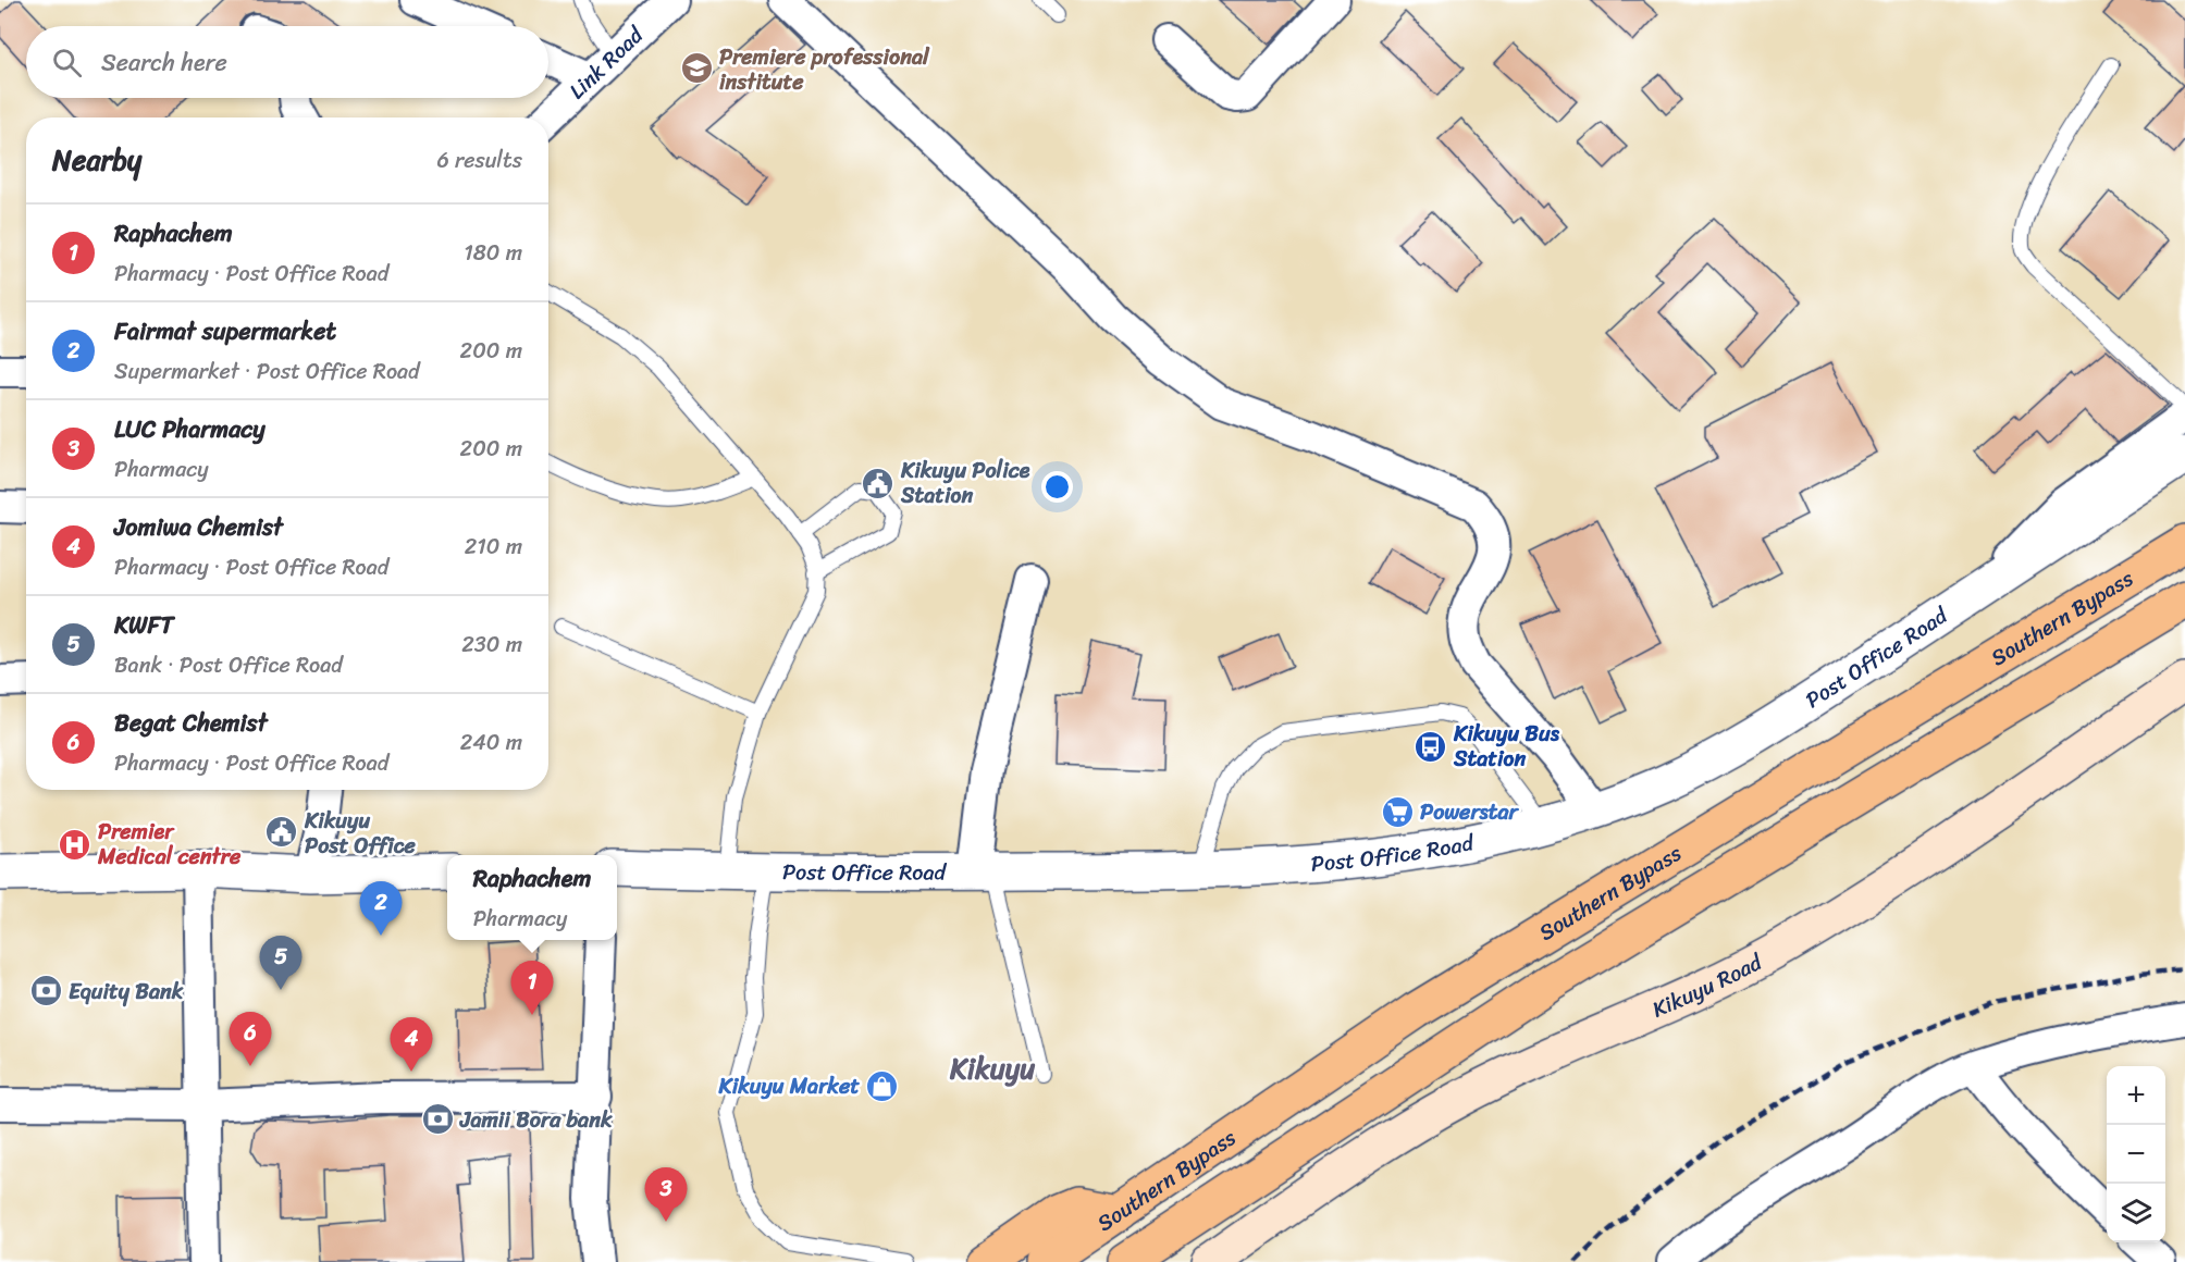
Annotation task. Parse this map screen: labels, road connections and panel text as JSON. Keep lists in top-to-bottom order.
{
  "streets": {
    "highway": ["Southern Bypass"],
    "main road": ["Kikuyu Road"],
    "street": ["Link Road", "Post Office Road"]
  },
  "districts": ["Kikuyu"],
  "places": {
    "school or university": ["Premiere professional institute"],
    "public building": ["Kikuyu Police Station", "Kikuyu Post Office"],
    "bus stop": ["Kikuyu Bus Station"],
    "supermarket": ["Powerstar"],
    "hospital": ["Premier Medical centre"],
    "bank": ["Equity Bank", "Jamii Bora bank"],
    "shop": ["Kikuyu Market"]
  },
  "page": {
    "search": "Search here",
    "heading": ["Nearby", "6 results"],
    "list": [
      {
        "mark": "1",
        "name": "Raphachem",
        "note": "Pharmacy · Post Office Road",
        "value": "180 m"
      },
      {
        "mark": "2",
        "name": "Fairmat supermarket",
        "note": "Supermarket · Post Office Road",
        "value": "200 m"
      },
      {
        "mark": "3",
        "name": "LUC Pharmacy",
        "note": "Pharmacy",
        "value": "200 m"
      },
      {
        "mark": "4",
        "name": "Jomiwa Chemist",
        "note": "Pharmacy · Post Office Road",
        "value": "210 m"
      },
      {
        "mark": "5",
        "name": "KWFT",
        "note": "Bank · Post Office Road",
        "value": "230 m"
      },
      {
        "mark": "6",
        "name": "Begat Chemist",
        "note": "Pharmacy · Post Office Road",
        "value": "240 m"
      }
    ],
    "popup": ["Raphachem", "Pharmacy"],
    "pins": [
      "2",
      "5",
      "1",
      "6",
      "4",
      "3"
    ],
    "map_buttons": ["+", "−"]
  }
}
